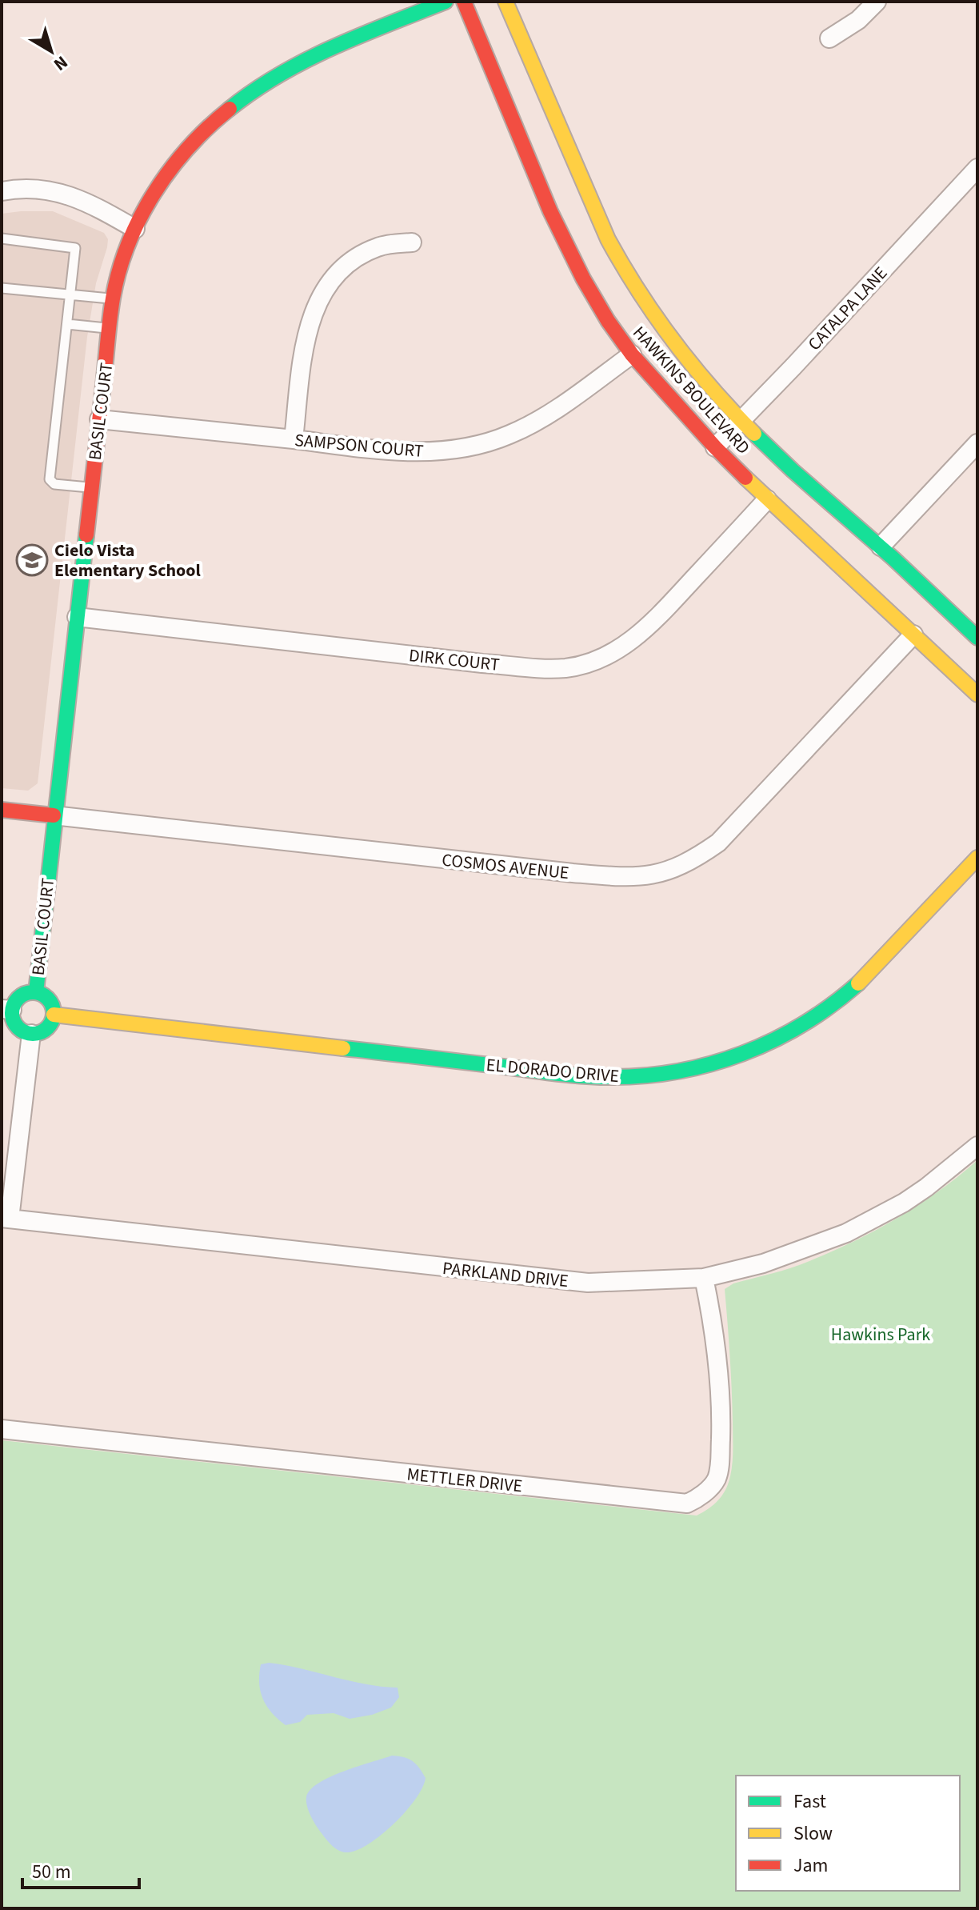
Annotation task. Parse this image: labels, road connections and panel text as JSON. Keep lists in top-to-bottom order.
{
  "streets": {
    "street": [
      "CATALPA LANE",
      "HAWKINS BOULEVARD",
      "BASIL COURT",
      "SAMPSON COURT",
      "DIRK COURT",
      "COSMOS AVENUE",
      "EL DORADO DRIVE",
      "PARKLAND DRIVE",
      "METTLER DRIVE"
    ]
  },
  "crossings": [
    ["CATALPA LANE", "HAWKINS BOULEVARD"],
    ["HAWKINS BOULEVARD", "SAMPSON COURT"],
    ["HAWKINS BOULEVARD", "DIRK COURT"],
    ["HAWKINS BOULEVARD", "COSMOS AVENUE"],
    ["BASIL COURT", "SAMPSON COURT"],
    ["BASIL COURT", "DIRK COURT"],
    ["BASIL COURT", "COSMOS AVENUE"],
    ["BASIL COURT", "EL DORADO DRIVE"],
    ["PARKLAND DRIVE", "METTLER DRIVE"]
  ],
  "parks": ["Hawkins Park"],
  "places": {
    "school or university": ["Cielo Vista Elementary School"]
  },
  "legend": ["Fast", "Slow", "Jam"],
  "scale_bar": "50 m",
  "north": "bottom right"
}
